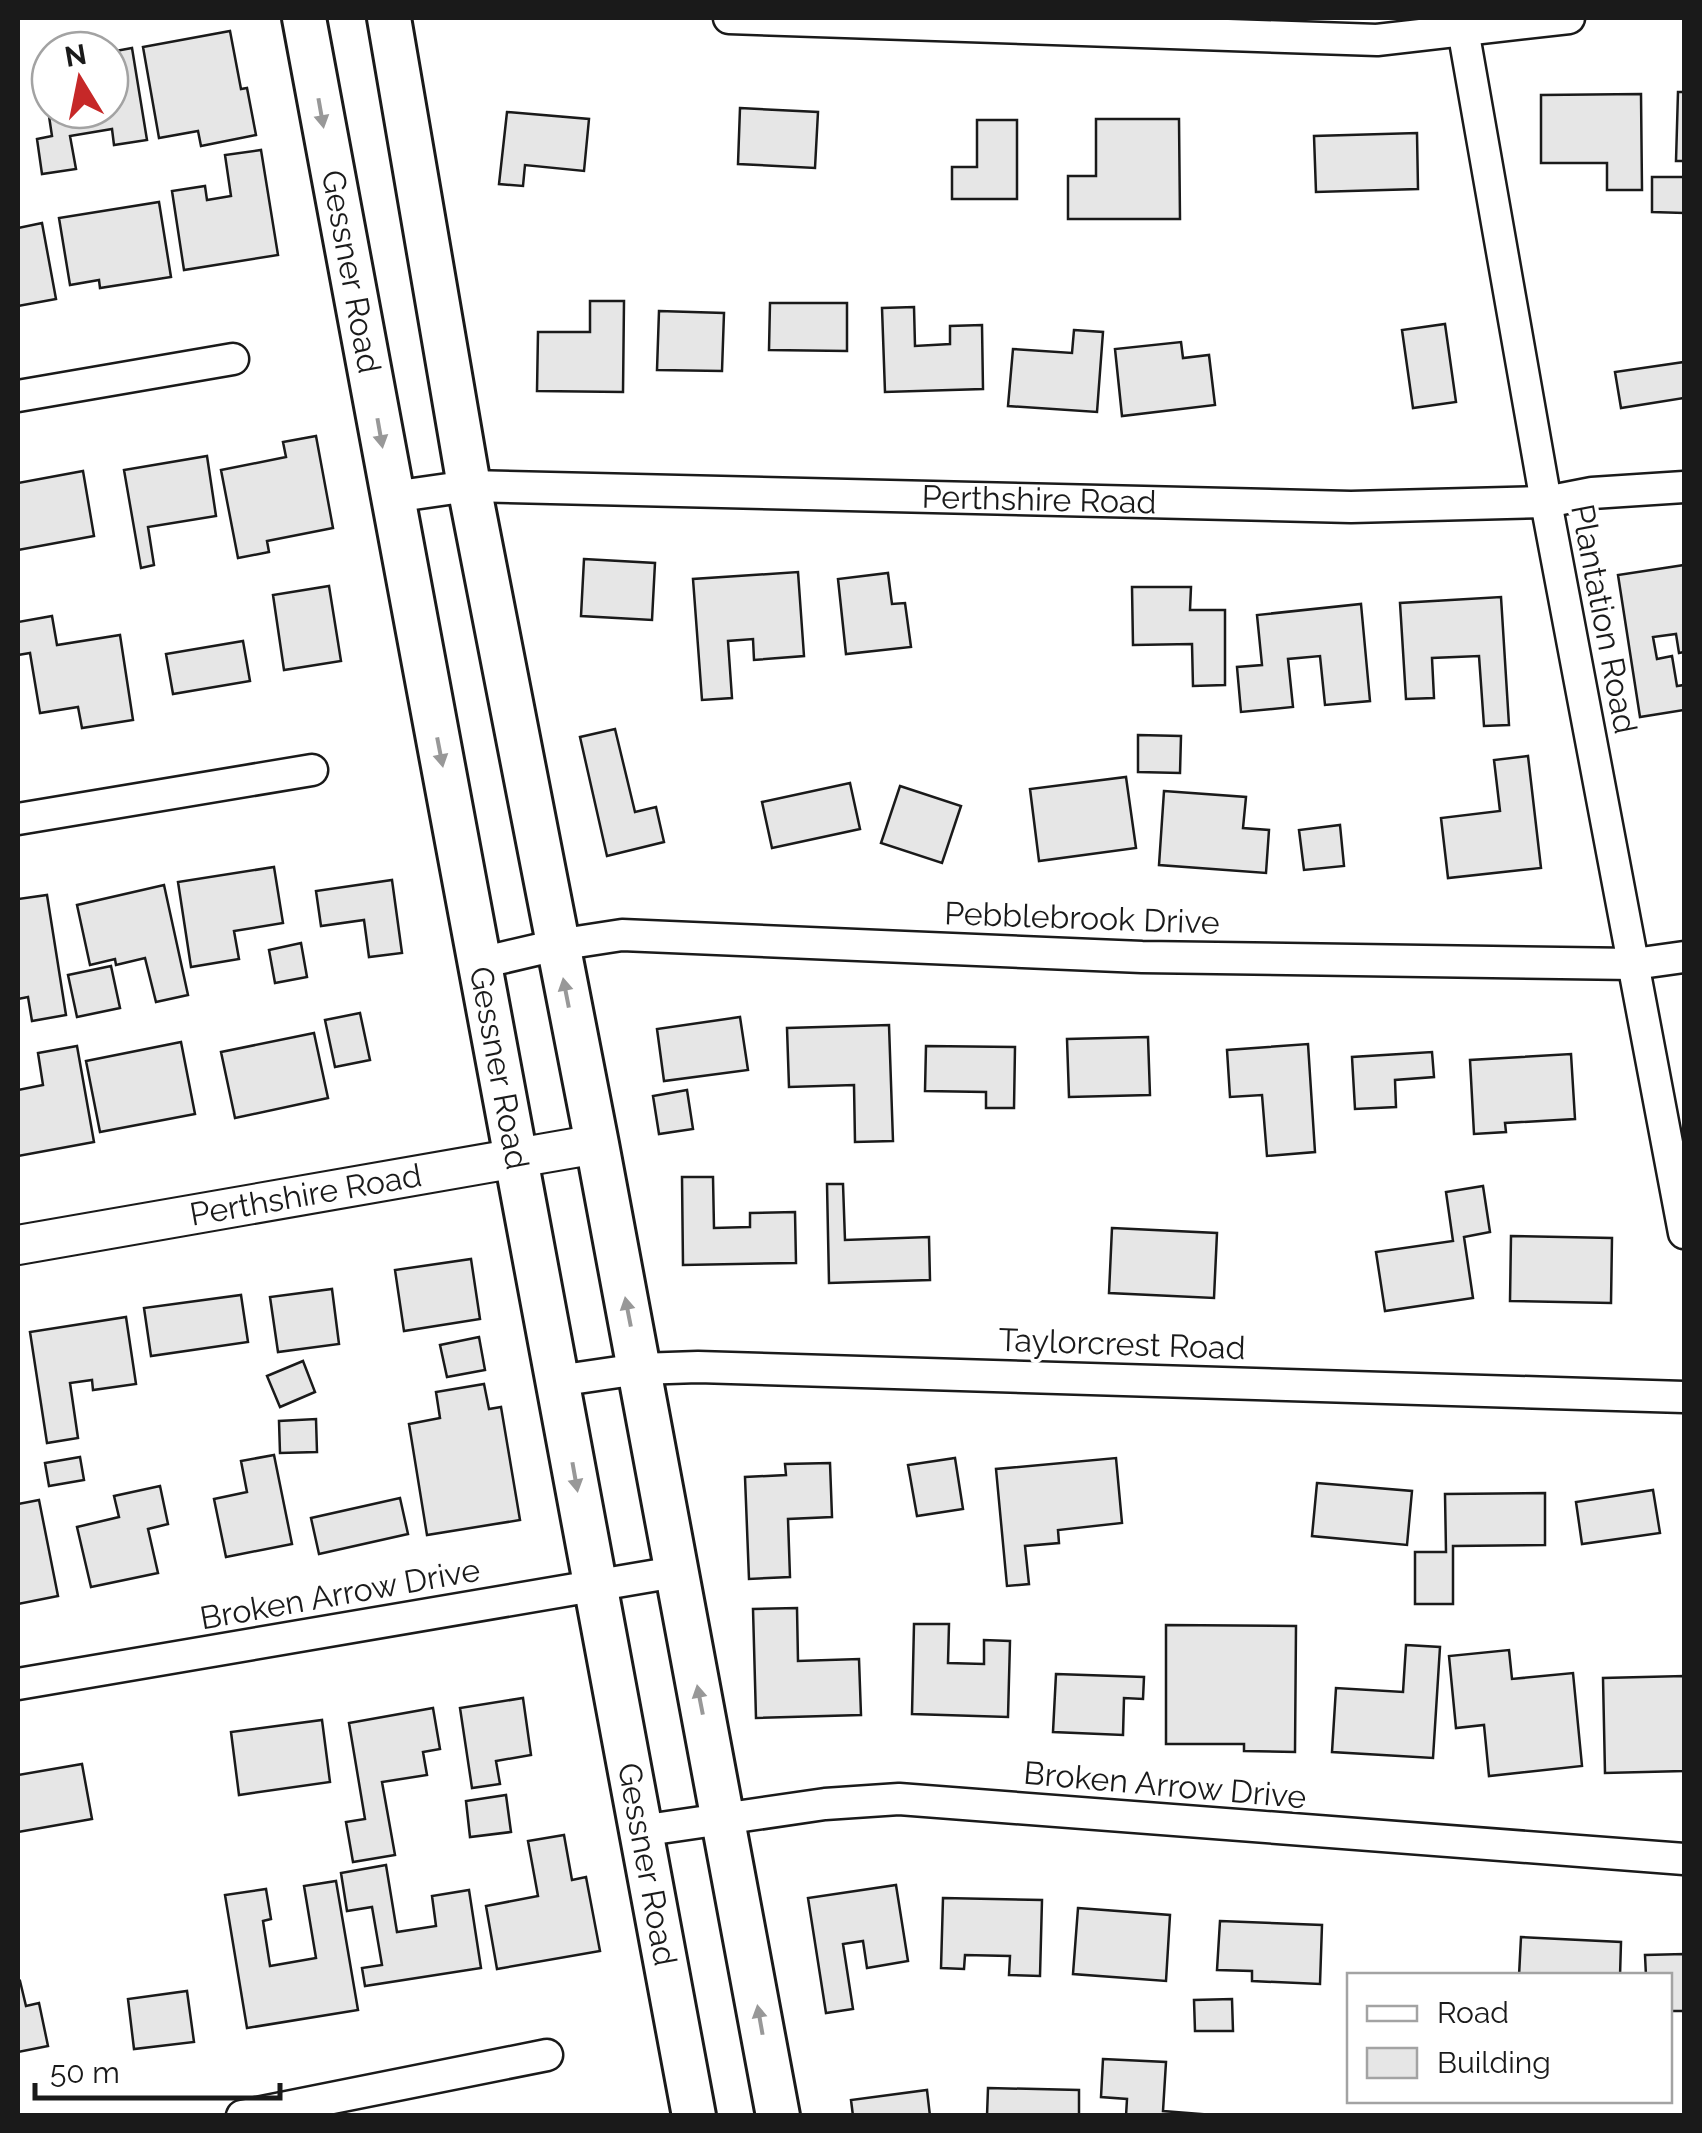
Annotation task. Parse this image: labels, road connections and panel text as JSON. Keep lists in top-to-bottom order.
{
  "streets": {
    "main road": ["Gessner Road"],
    "street": [
      "Perthshire Road",
      "Plantation Road",
      "Pebblebrook Drive",
      "Taylorcrest Road",
      "Broken Arrow Drive"
    ]
  },
  "crossings": [
    ["Gessner Road", "Perthshire Road"],
    ["Gessner Road", "Pebblebrook Drive"],
    ["Gessner Road", "Taylorcrest Road"],
    ["Gessner Road", "Broken Arrow Drive"],
    ["Perthshire Road", "Plantation Road"],
    ["Plantation Road", "Pebblebrook Drive"]
  ],
  "legend": ["Road", "Building"],
  "scale_bar": "50 m",
  "north": "top"
}
